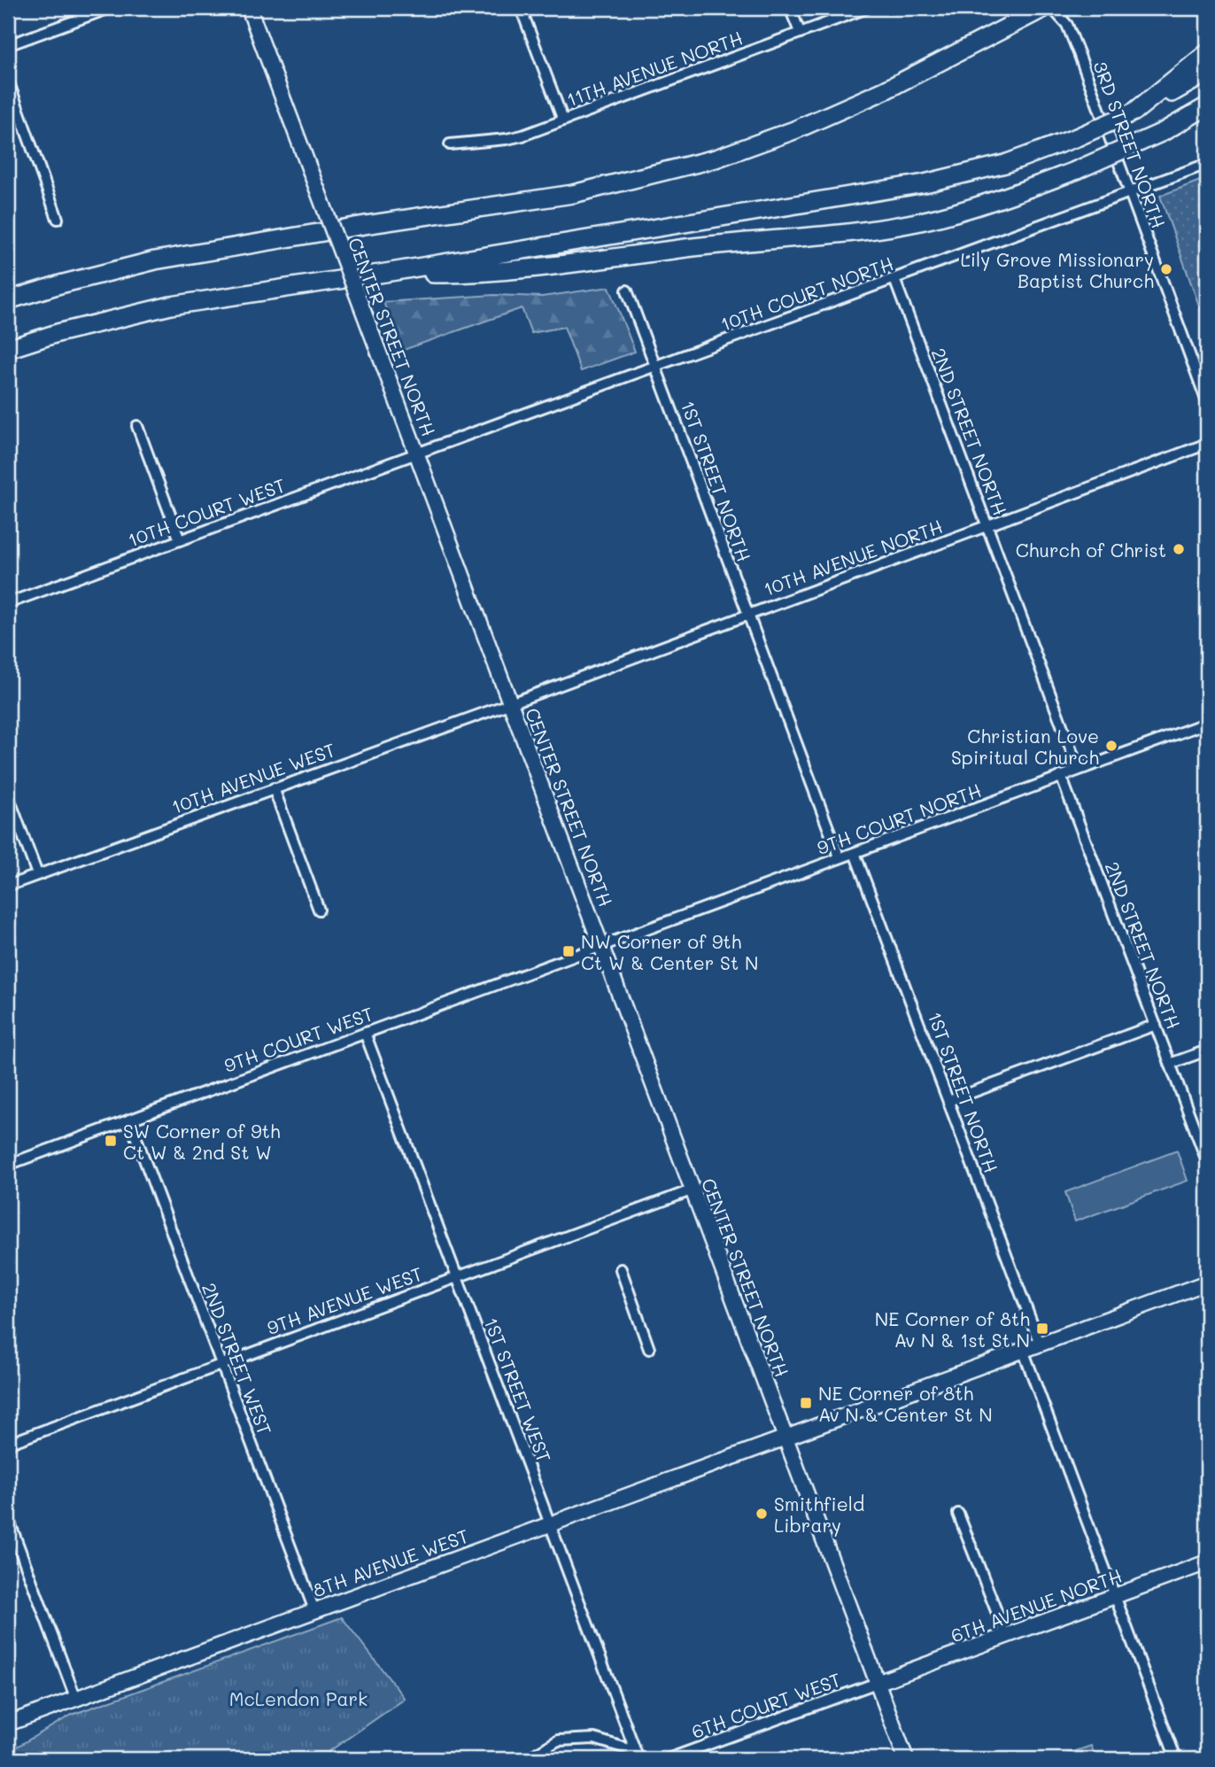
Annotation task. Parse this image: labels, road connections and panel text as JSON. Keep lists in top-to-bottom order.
{
  "streets": {
    "street": [
      "11TH AVENUE NORTH",
      "3RD STREET NORTH",
      "10TH COURT NORTH",
      "CENTER STREET NORTH",
      "2ND STREET NORTH",
      "1ST STREET NORTH",
      "10TH COURT WEST",
      "10TH AVENUE NORTH",
      "10TH AVENUE WEST",
      "9TH COURT NORTH",
      "9TH COURT WEST",
      "9TH AVENUE WEST",
      "2ND STREET WEST",
      "1ST STREET WEST",
      "8TH AVENUE WEST",
      "6TH AVENUE NORTH",
      "6TH COURT WEST"
    ]
  },
  "crossings": [
    ["3RD STREET NORTH", "10TH COURT NORTH"],
    ["10TH COURT NORTH", "CENTER STREET NORTH"],
    ["10TH COURT NORTH", "2ND STREET NORTH"],
    ["10TH COURT NORTH", "1ST STREET NORTH"],
    ["10TH COURT NORTH", "10TH COURT WEST"],
    ["CENTER STREET NORTH", "10TH COURT WEST"],
    ["CENTER STREET NORTH", "10TH AVENUE NORTH"],
    ["CENTER STREET NORTH", "10TH AVENUE WEST"],
    ["CENTER STREET NORTH", "9TH COURT NORTH"],
    ["CENTER STREET NORTH", "9TH COURT WEST"],
    ["CENTER STREET NORTH", "9TH AVENUE WEST"],
    ["CENTER STREET NORTH", "8TH AVENUE WEST"],
    ["CENTER STREET NORTH", "6TH AVENUE NORTH"],
    ["CENTER STREET NORTH", "6TH COURT WEST"],
    ["2ND STREET NORTH", "10TH AVENUE NORTH"],
    ["2ND STREET NORTH", "9TH COURT NORTH"],
    ["1ST STREET NORTH", "10TH AVENUE NORTH"],
    ["1ST STREET NORTH", "9TH COURT NORTH"],
    ["1ST STREET NORTH", "8TH AVENUE WEST"],
    ["10TH AVENUE NORTH", "10TH AVENUE WEST"],
    ["9TH COURT NORTH", "9TH COURT WEST"],
    ["9TH COURT WEST", "2ND STREET WEST"],
    ["9TH COURT WEST", "1ST STREET WEST"],
    ["9TH AVENUE WEST", "2ND STREET WEST"],
    ["9TH AVENUE WEST", "1ST STREET WEST"],
    ["2ND STREET WEST", "8TH AVENUE WEST"],
    ["1ST STREET WEST", "8TH AVENUE WEST"],
    ["6TH AVENUE NORTH", "6TH COURT WEST"]
  ],
  "parks": ["McLendon Park"],
  "places": {
    "other": [
      "Lily Grove Missionary Baptist Church",
      "Church of Christ",
      "Christian Love Spiritual Church",
      "Smithfield Library"
    ],
    "transit": [
      "NW Corner of 9th Ct W & Center St N",
      "SW Corner of 9th Ct W & 2nd St W",
      "NE Corner of 8th Av N & 1st St N",
      "NE Corner of 8th Av N & Center St N"
    ]
  }
}
